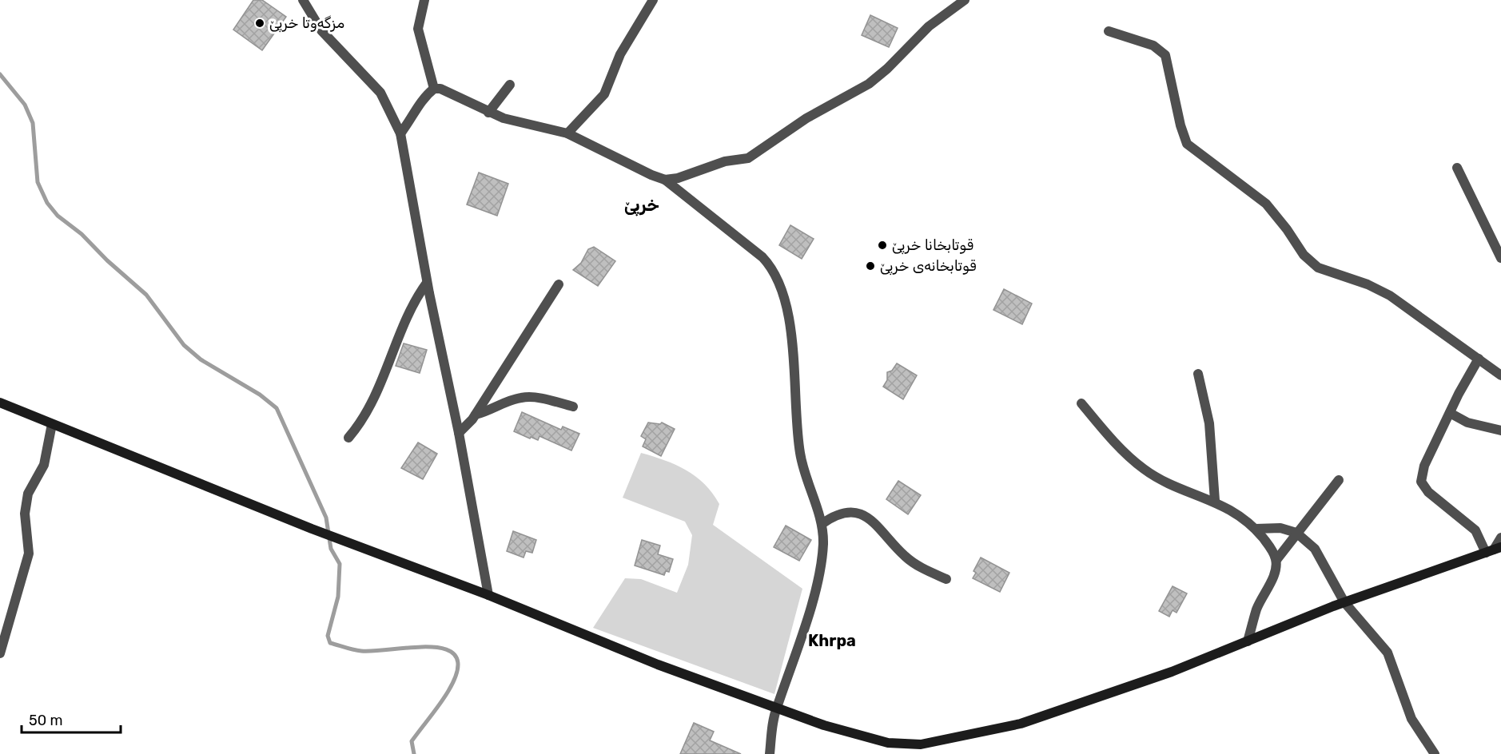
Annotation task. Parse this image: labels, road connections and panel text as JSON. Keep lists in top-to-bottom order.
{
  "districts": ["خرپێ", "Khrpa"],
  "places": ["مزگەوتا خرپێ", "قوتابخانا خرپێ", "قوتابخانەی خرپێ"],
  "scale_bar": "50 m"
}
